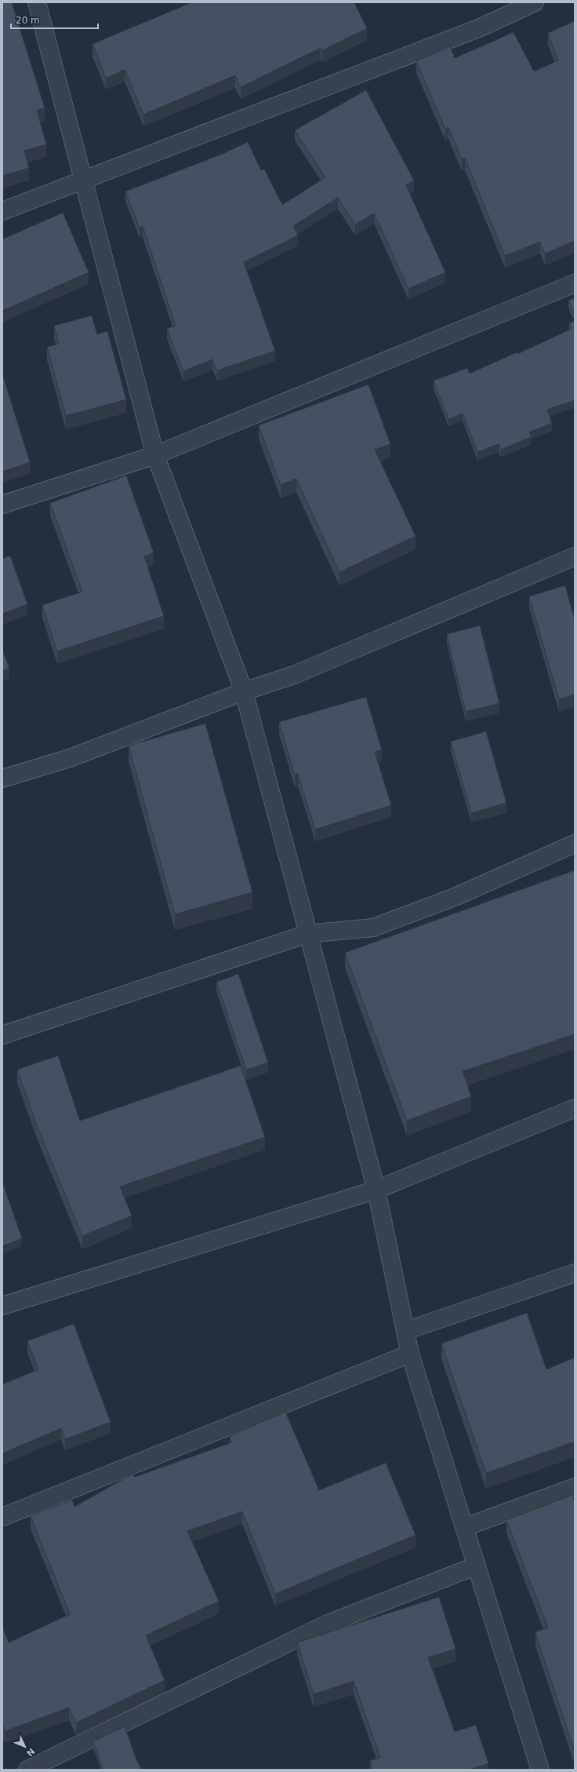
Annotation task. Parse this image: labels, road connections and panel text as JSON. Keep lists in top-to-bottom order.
{
  "scale_bar": "20 m",
  "north": "bottom right"
}
